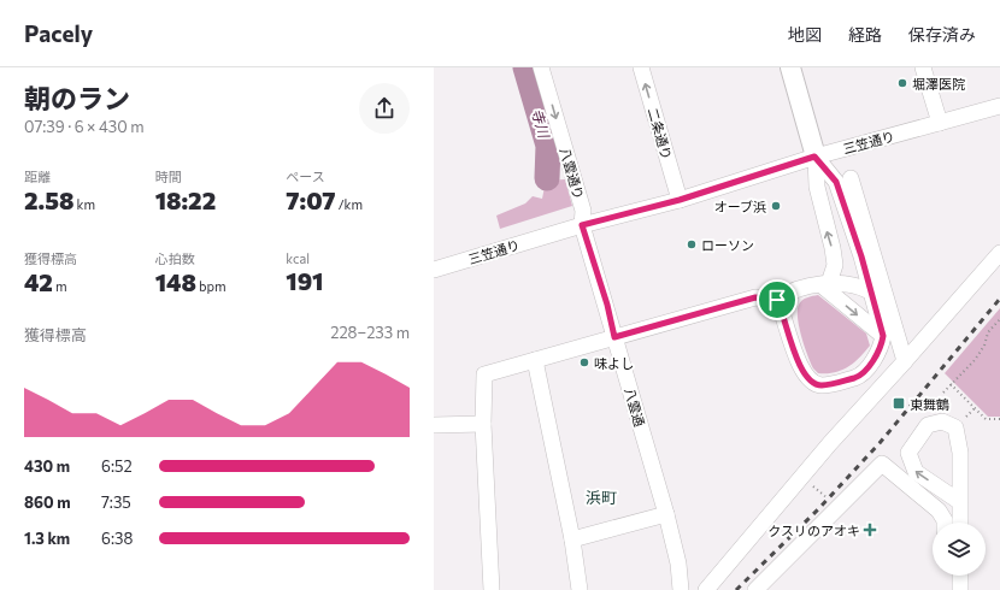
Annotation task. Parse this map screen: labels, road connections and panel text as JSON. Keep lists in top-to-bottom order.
{
  "streets": {
    "street": [
      "二条通り",
      "三笠通り",
      "八雲通り",
      "八雲通"
    ]
  },
  "crossings": [
    ["二条通り", "三笠通り"],
    ["三笠通り", "八雲通り"],
    ["三笠通り", "八雲通"],
    ["八雲通り", "八雲通"]
  ],
  "one_way": ["二条通り", "八雲通り"],
  "districts": ["浜町"],
  "water": ["寺川"],
  "places": {
    "other": [
      "堀澤医院",
      "オーブ浜",
      "ローソン",
      "味よし"
    ],
    "transit": ["東舞鶴"],
    "health": ["クスリのアオキ"]
  },
  "page": {
    "header": "Pacely",
    "nav": ["地図", "経路", "保存済み"],
    "heading": ["朝のラン", "07:39 · 6 × 430 m"],
    "stats": [
      ["距離", "2.58 km"],
      ["時間", "18:22"],
      ["ペース", "7:07 /km"],
      ["獲得標高", "42 m"],
      ["心拍数", "148 bpm"],
      ["kcal", "191"]
    ],
    "chart": ["獲得標高", "228–233 m"],
    "list": [
      {
        "name": "430 m",
        "note": "6:52"
      },
      {
        "name": "860 m",
        "note": "7:35"
      },
      {
        "name": "1.3 km",
        "note": "6:38"
      }
    ]
  }
}
